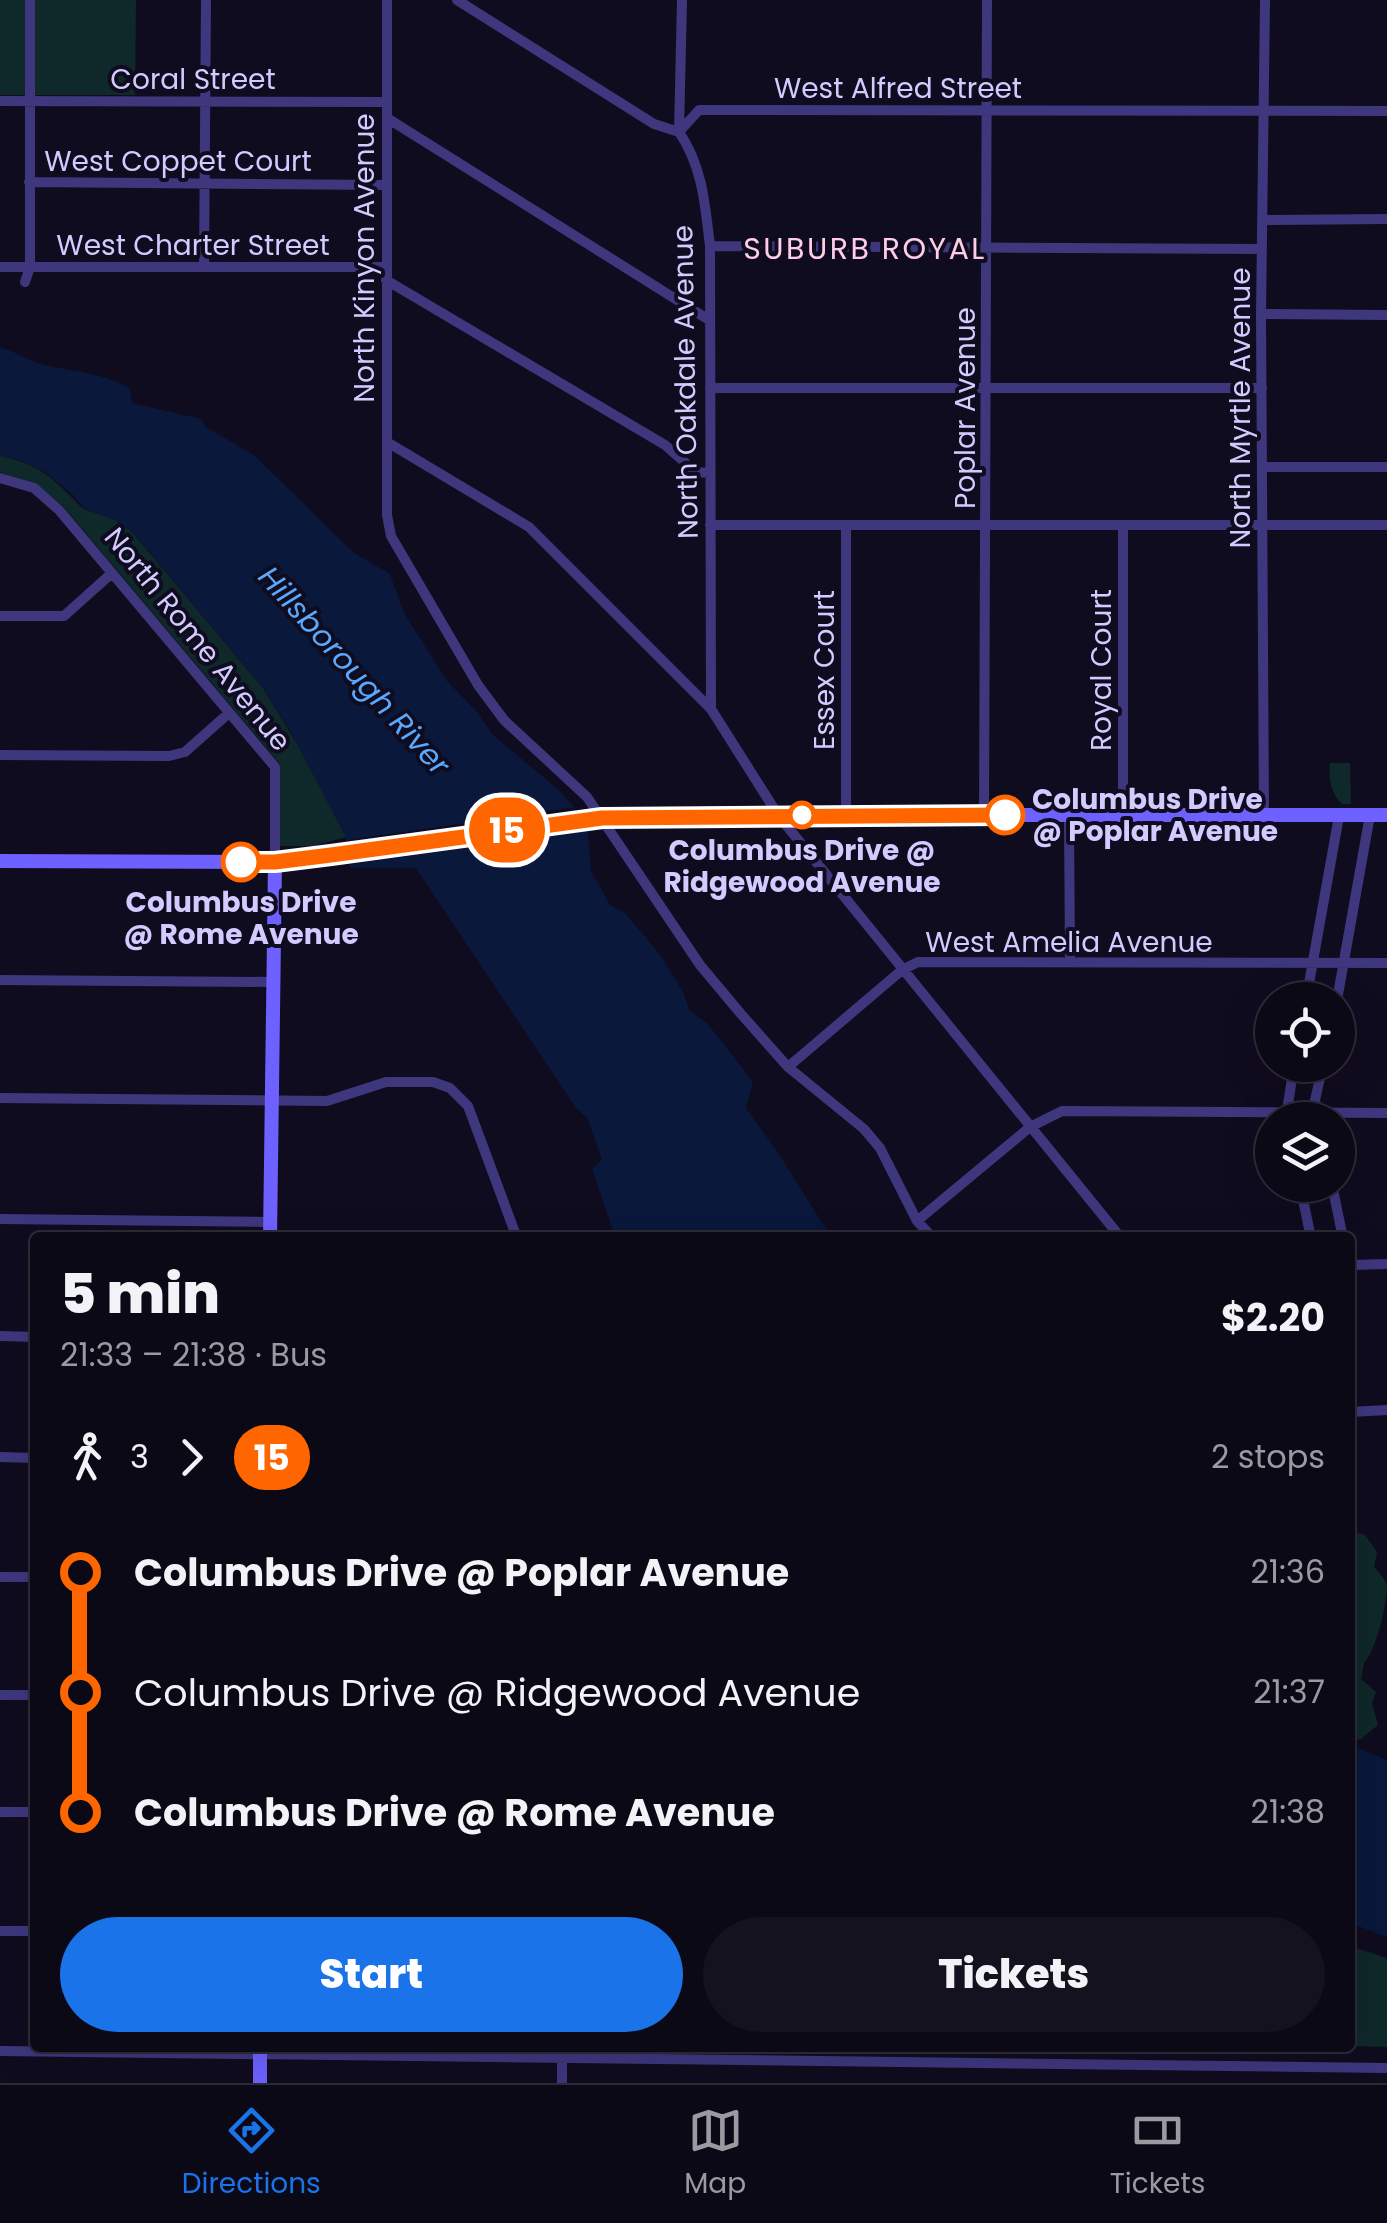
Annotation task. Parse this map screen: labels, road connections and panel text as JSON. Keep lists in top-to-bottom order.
{
  "streets": {
    "main road": ["North Rome Avenue"],
    "street": [
      "Coral Street",
      "West Alfred Street",
      "West Coppet Court",
      "West Charter Street",
      "North Kinyon Avenue",
      "North Oakdale Avenue",
      "Poplar Avenue",
      "North Myrtle Avenue",
      "Essex Court",
      "Royal Court",
      "West Amelia Avenue"
    ]
  },
  "crossings": [
    ["Coral Street", "North Kinyon Avenue"],
    ["West Alfred Street", "North Oakdale Avenue"],
    ["West Alfred Street", "Poplar Avenue"],
    ["West Alfred Street", "North Myrtle Avenue"],
    ["West Coppet Court", "North Kinyon Avenue"],
    ["West Charter Street", "North Kinyon Avenue"]
  ],
  "districts": ["SUBURB ROYAL"],
  "water": ["Hillsborough River"],
  "places": ["Columbus Drive @ Ridgewood Avenue", "Columbus Drive @ Poplar Avenue", "Columbus Drive @ Rome Avenue"],
  "lines": ["bus line 15"],
  "page": {
    "on_map": "15",
    "heading": ["5 min", "21:33 – 21:38 · Bus", "$2.20"],
    "legs": ["3", "15", "2 stops"],
    "list": [
      {
        "name": "Columbus Drive @ Poplar Avenue",
        "value": "21:36"
      },
      {
        "name": "Columbus Drive @ Ridgewood Avenue",
        "value": "21:37"
      },
      {
        "name": "Columbus Drive @ Rome Avenue",
        "value": "21:38"
      }
    ],
    "buttons": ["Start", "Tickets"],
    "tabs": ["Directions", "Map", "Tickets"]
  }
}
